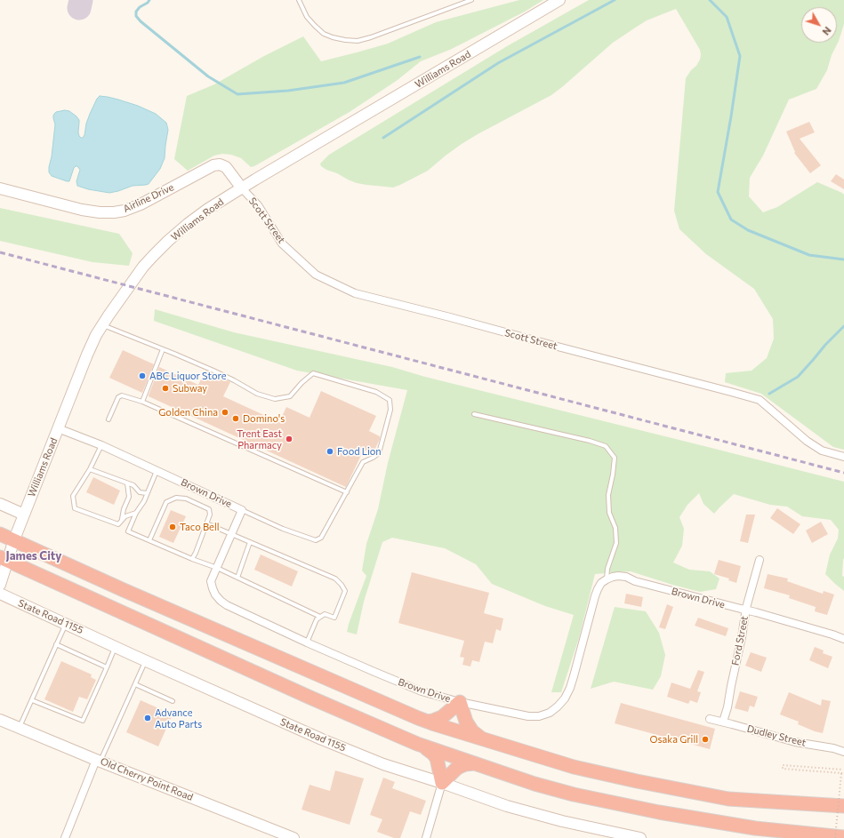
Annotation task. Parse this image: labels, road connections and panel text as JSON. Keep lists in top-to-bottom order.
{
  "streets": {
    "street": [
      "Williams Road",
      "Airline Drive",
      "Scott Street",
      "Brown Drive",
      "State Road 1155",
      "Ford Street",
      "Dudley Street",
      "Old Cherry Point Road"
    ]
  },
  "crossings": [
    ["Williams Road", "Airline Drive"],
    ["Williams Road", "Scott Street"],
    ["Williams Road", "Brown Drive"],
    ["Airline Drive", "Scott Street"],
    ["Brown Drive", "Ford Street"],
    ["Ford Street", "Dudley Street"]
  ],
  "districts": ["James City"],
  "places": [
    "ABC Liquor Store",
    "Subway",
    "Golden China",
    "Domino's",
    "Trent East Pharmacy",
    "Food Lion",
    "Taco Bell",
    "Advance Auto Parts",
    "Osaka Grill"
  ],
  "north": "bottom right"
}
